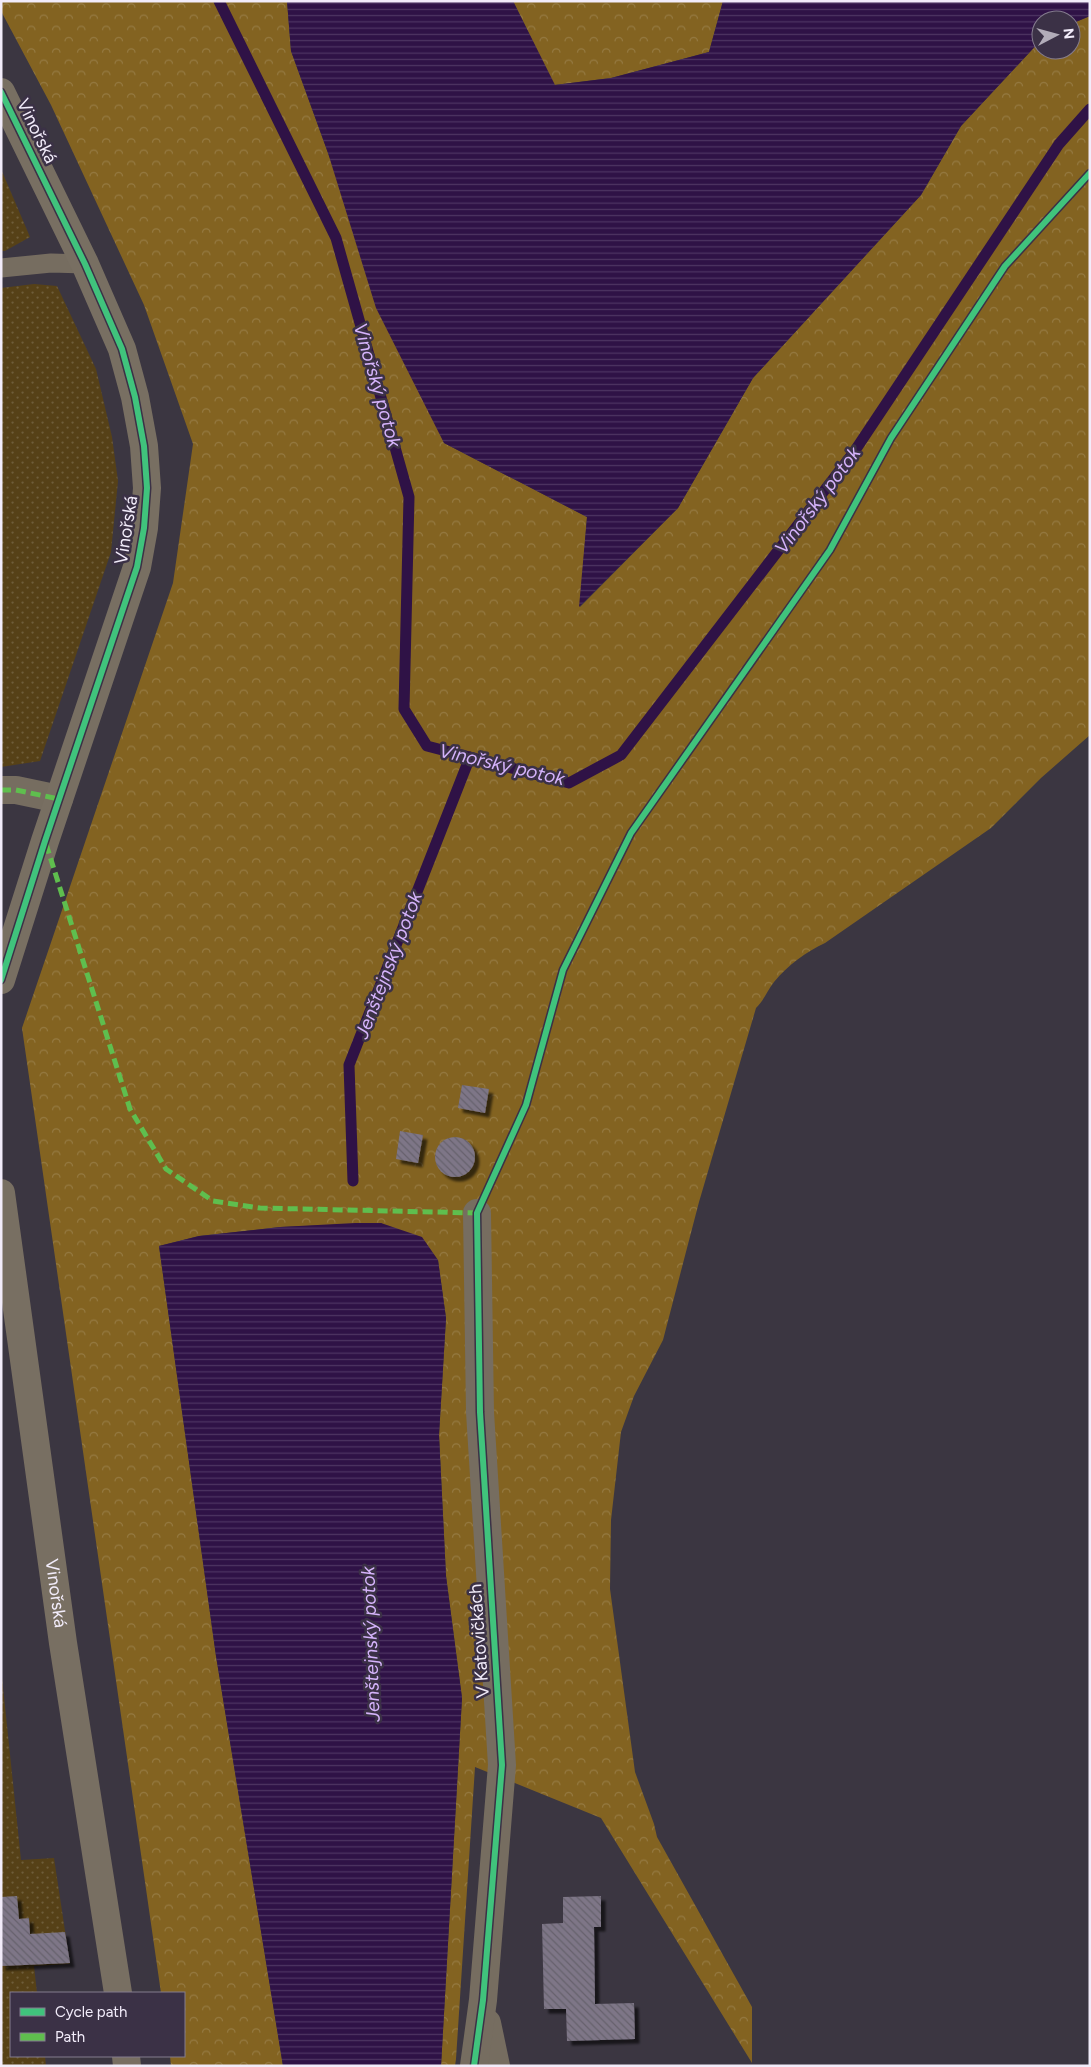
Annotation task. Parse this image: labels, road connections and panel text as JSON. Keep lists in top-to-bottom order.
{
  "streets": {
    "street": ["Vinořská", "V Katovičkách"]
  },
  "water": ["Vinořský potok", "Jenštejnský potok"],
  "legend": ["Cycle path", "Path"],
  "north": "right"
}
